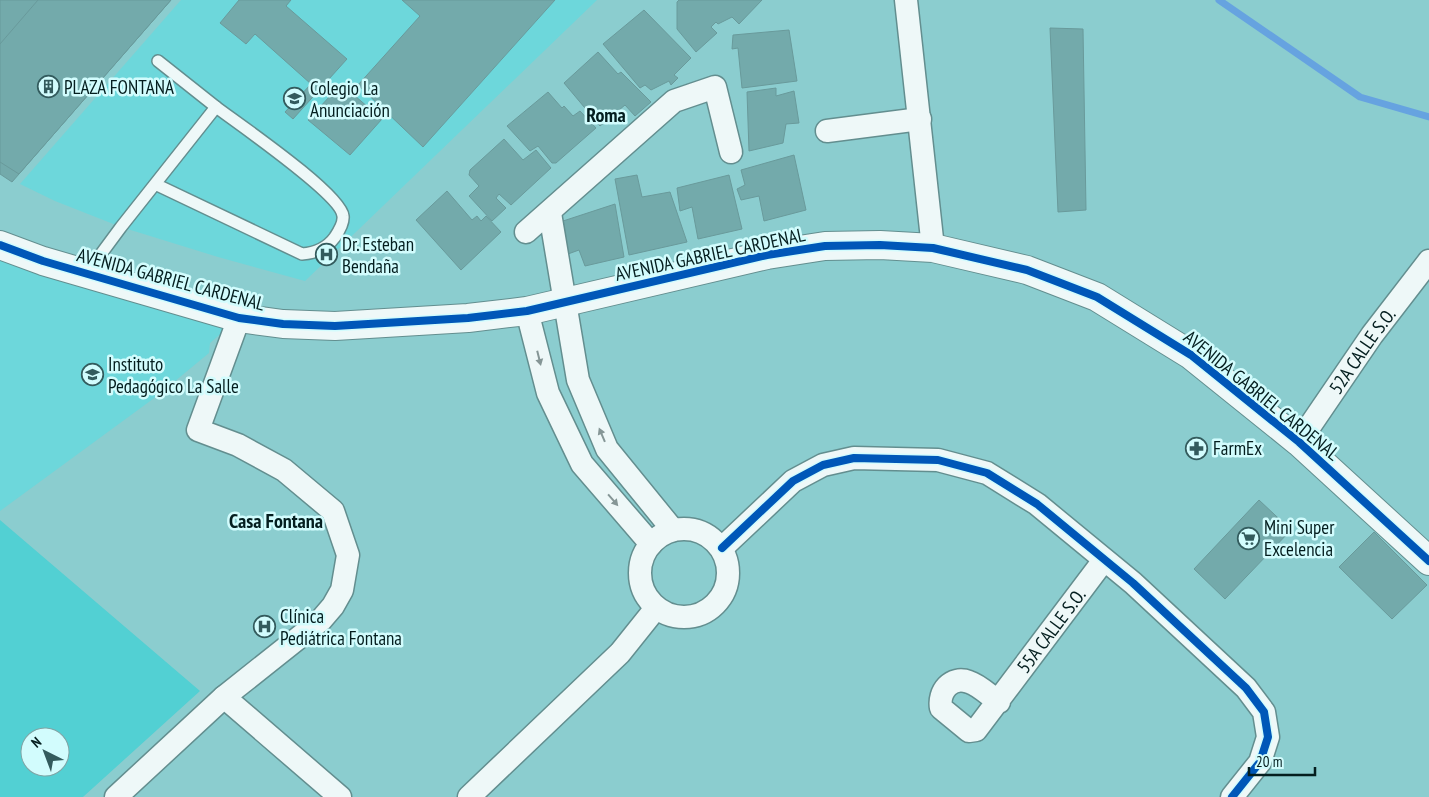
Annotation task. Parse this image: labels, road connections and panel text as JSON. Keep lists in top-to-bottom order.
{
  "streets": {
    "street": ["AVENIDA GABRIEL CARDENAL", "52A CALLE S.O.", "55A CALLE S.O."]
  },
  "crossings": [
    ["AVENIDA GABRIEL CARDENAL", "52A CALLE S.O."]
  ],
  "districts": ["Roma", "Casa Fontana"],
  "places": {
    "building": ["PLAZA FONTANA"],
    "school or university": ["Colegio La Anunciación", "Instituto Pedagógico La Salle"],
    "hospital": ["Dr. Esteban Bendaña", "Clínica Pediátrica Fontana"],
    "pharmacy": ["FarmEx"],
    "supermarket": ["Mini Super Excelencia"]
  },
  "scale_bar": "20 m",
  "north": "top left"
}
